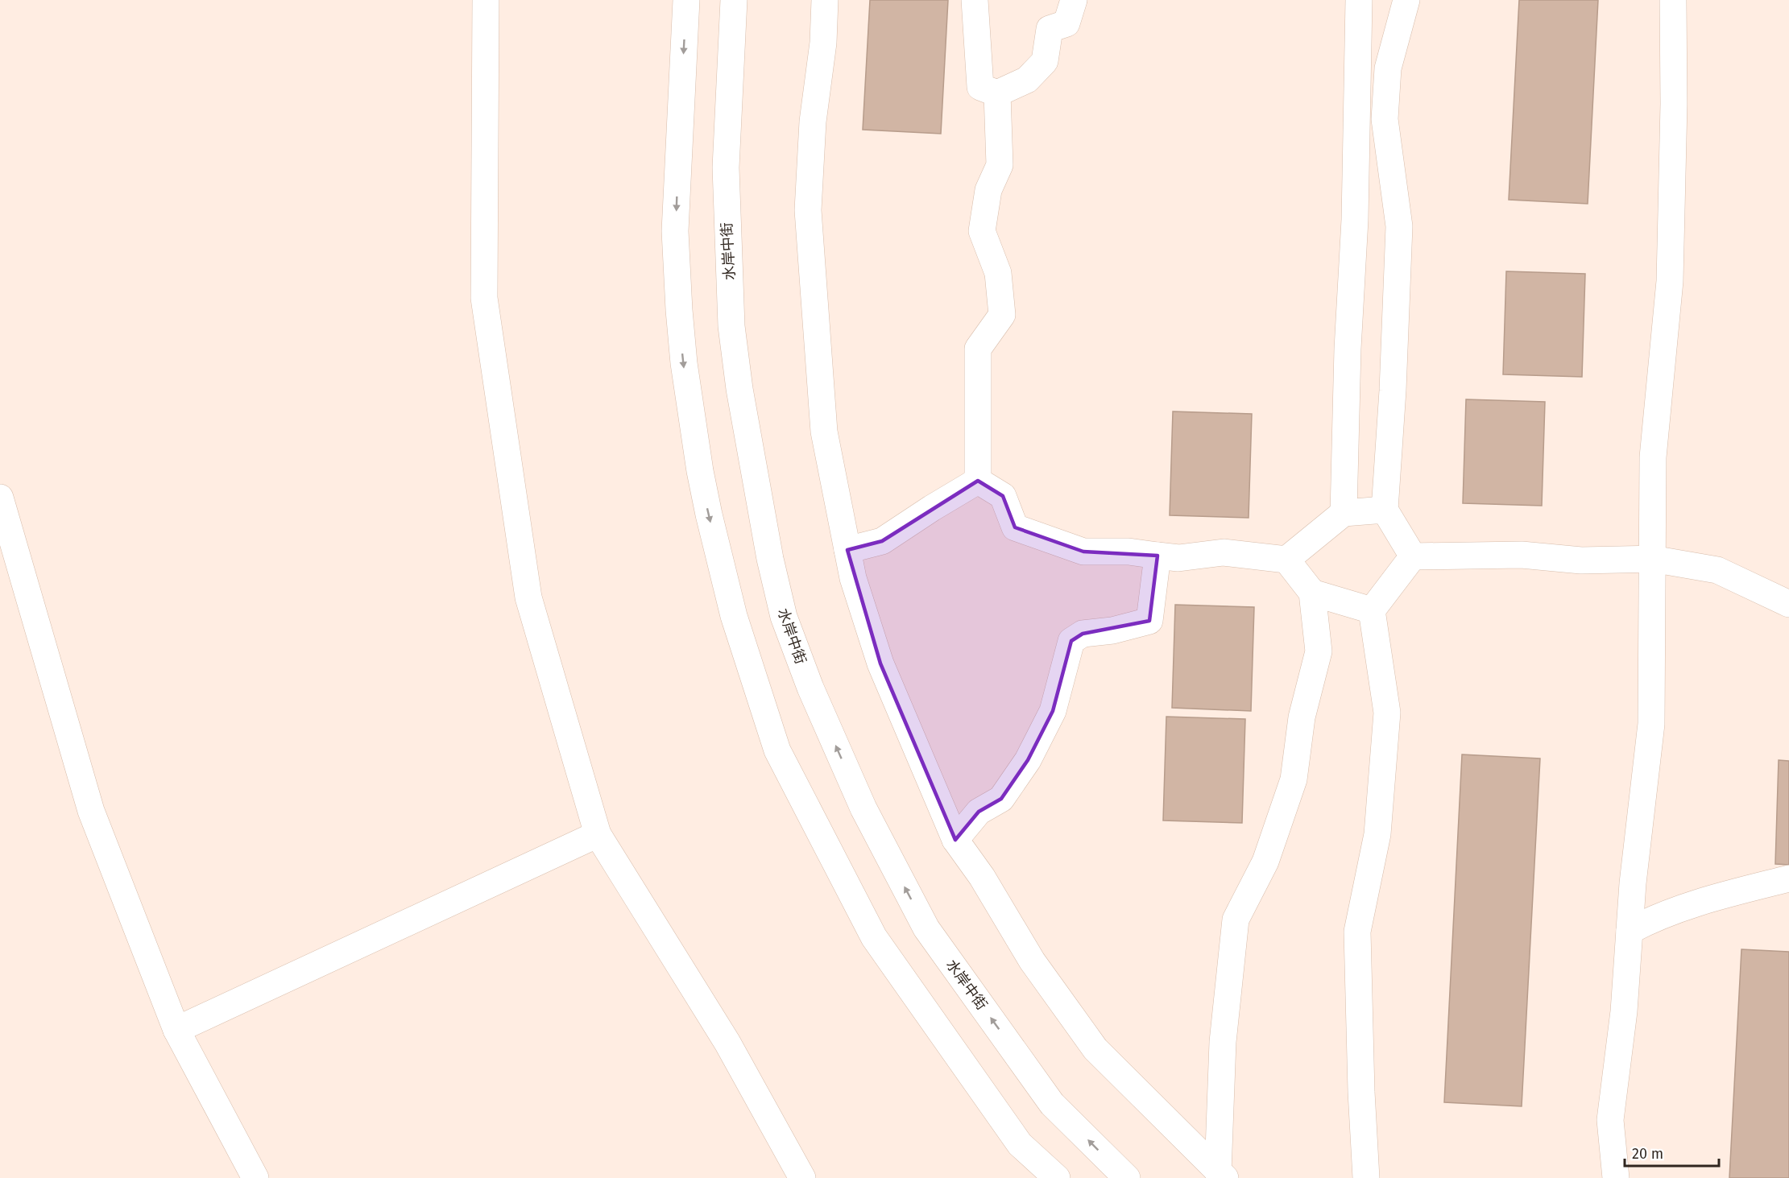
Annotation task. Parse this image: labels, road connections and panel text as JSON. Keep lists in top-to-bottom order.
{
  "streets": {
    "street": ["水岸中街"]
  },
  "scale_bar": "20 m"
}
